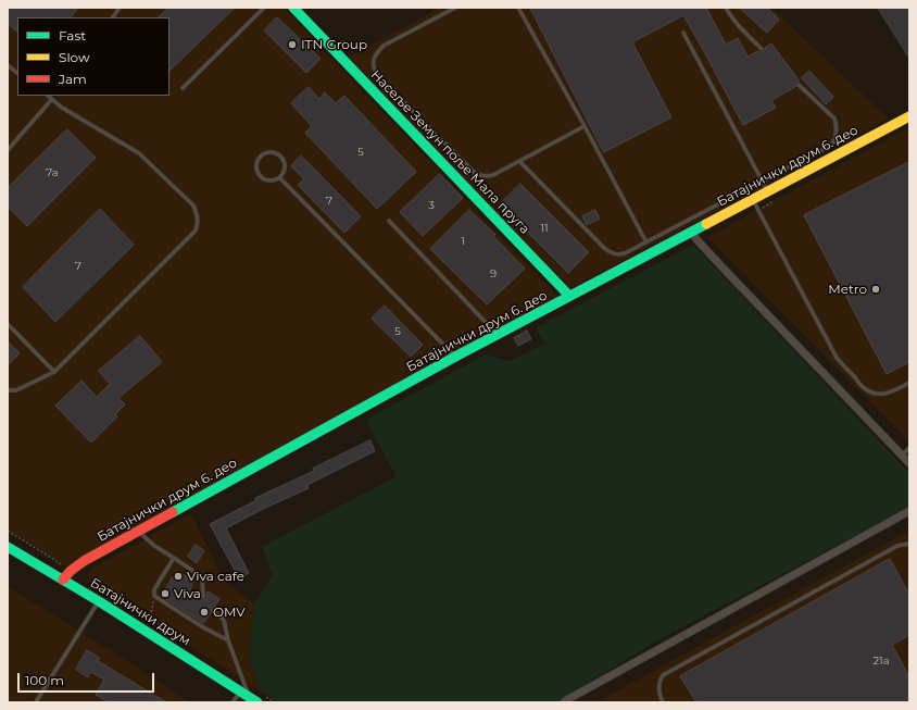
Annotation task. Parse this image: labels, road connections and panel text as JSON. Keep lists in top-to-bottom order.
{
  "streets": {
    "street": ["Насеље Земун поље Мала пруга", "Батајнички друм 6. део", "Батајнички друм"]
  },
  "crossings": [
    ["Насеље Земун поље Мала пруга", "Батајнички друм 6. део"],
    ["Батајнички друм 6. део", "Батајнички друм"]
  ],
  "places": [
    "ITN Group",
    "Metro",
    "Viva cafe",
    "Viva",
    "OMV"
  ],
  "house_numbers": [
    "5",
    "7a",
    "7",
    "3",
    "11",
    "1",
    "7",
    "9",
    "5",
    "21a"
  ],
  "legend": ["Fast", "Slow", "Jam"],
  "scale_bar": "100 m"
}
